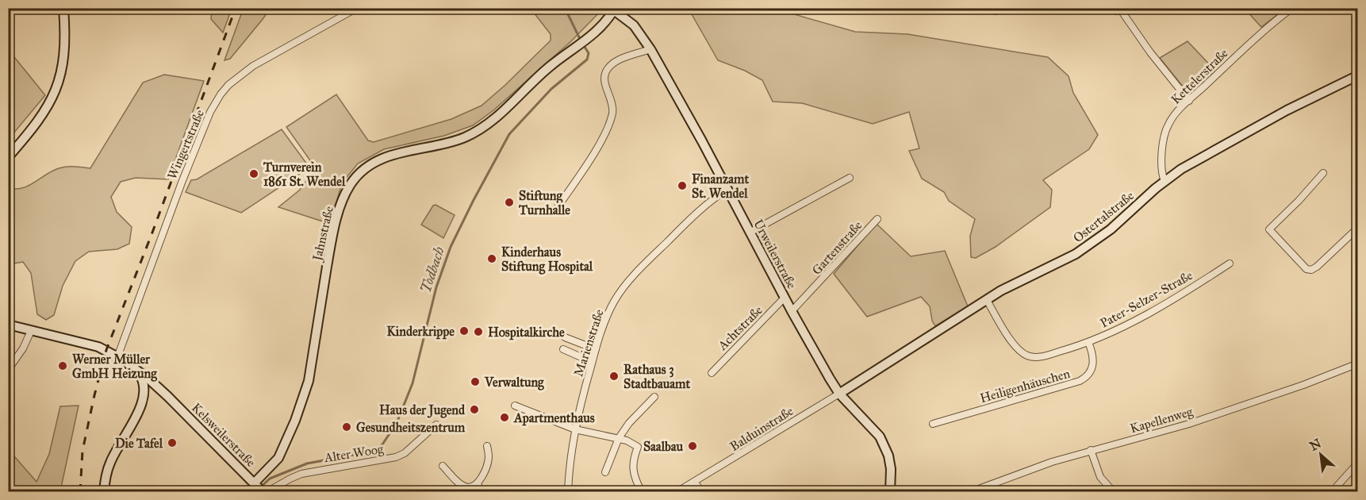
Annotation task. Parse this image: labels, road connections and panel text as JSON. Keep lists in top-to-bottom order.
{
  "streets": {
    "street": [
      "Kettelerstraße",
      "Wingertstraße",
      "Ostertalstraße",
      "Jahnstraße",
      "Gartenstraße",
      "Urweilerstraße",
      "Pater-Selzer-Straße",
      "Achtstraße",
      "Marienstraße",
      "Heiligenhäuschen",
      "Kapellenweg",
      "Balduinstraße",
      "Kelsweilerstraße",
      "Alter Woog"
    ]
  },
  "crossings": [
    ["Kettelerstraße", "Ostertalstraße"],
    ["Wingertstraße", "Kelsweilerstraße"],
    ["Ostertalstraße", "Urweilerstraße"],
    ["Ostertalstraße", "Pater-Selzer-Straße"],
    ["Ostertalstraße", "Balduinstraße"],
    ["Jahnstraße", "Urweilerstraße"],
    ["Jahnstraße", "Kelsweilerstraße"],
    ["Jahnstraße", "Alter Woog"],
    ["Gartenstraße", "Urweilerstraße"],
    ["Urweilerstraße", "Achtstraße"],
    ["Urweilerstraße", "Marienstraße"],
    ["Urweilerstraße", "Balduinstraße"],
    ["Pater-Selzer-Straße", "Heiligenhäuschen"],
    ["Kelsweilerstraße", "Alter Woog"]
  ],
  "water": ["Todbach"],
  "places": [
    "Turnverein 1861 St. Wendel",
    "Finanzamt St. Wendel",
    "Stiftung Turnhalle",
    "Kinderhaus Stiftung Hospital",
    "Kinderkrippe",
    "Hospitalkirche",
    "Werner Müller GmbH Heizung",
    "Rathaus 3 Stadtbauamt",
    "Verwaltung",
    "Haus der Jugend",
    "Apartmenthaus",
    "Gesundheitszentrum",
    "Die Tafel",
    "Saalbau"
  ],
  "north": "top left"
}
